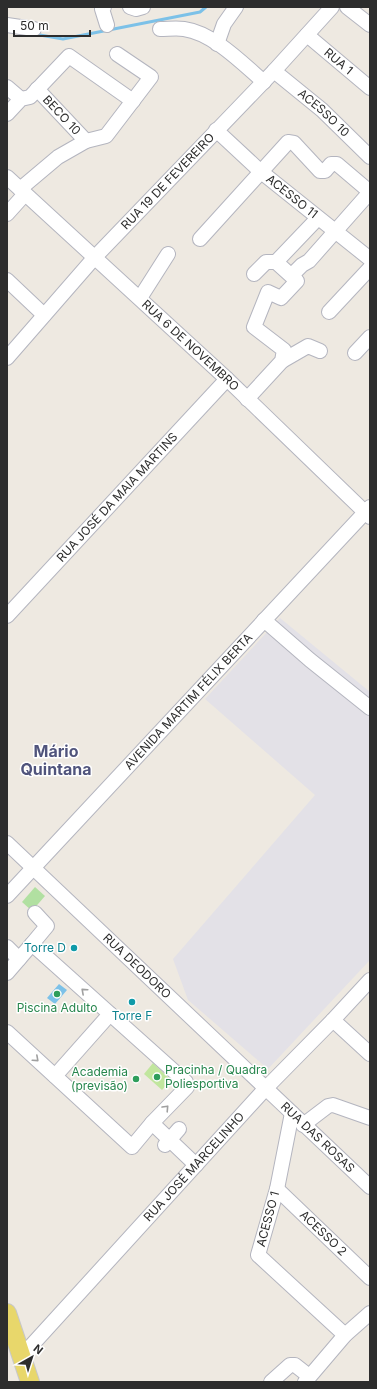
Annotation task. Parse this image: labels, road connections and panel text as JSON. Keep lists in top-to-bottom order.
{
  "streets": {
    "street": [
      "RUA 1",
      "ACESSO 10",
      "BECO 10",
      "RUA 19 DE FEVEREIRO",
      "ACESSO 11",
      "RUA 6 DE NOVEMBRO",
      "RUA JOSÉ DA MAIA MARTINS",
      "AVENIDA MARTIM FÉLIX BERTA",
      "RUA DEODORO",
      "RUA DAS ROSAS",
      "RUA JOSÉ MARCELINHO",
      "ACESSO 1",
      "ACESSO 2"
    ]
  },
  "crossings": [
    ["RUA 1", "RUA 19 DE FEVEREIRO"],
    ["ACESSO 10", "RUA 19 DE FEVEREIRO"],
    ["RUA 19 DE FEVEREIRO", "ACESSO 11"],
    ["RUA 19 DE FEVEREIRO", "RUA 6 DE NOVEMBRO"],
    ["RUA 6 DE NOVEMBRO", "RUA JOSÉ DA MAIA MARTINS"],
    ["RUA 6 DE NOVEMBRO", "AVENIDA MARTIM FÉLIX BERTA"],
    ["AVENIDA MARTIM FÉLIX BERTA", "RUA DEODORO"],
    ["RUA DEODORO", "RUA DAS ROSAS"],
    ["RUA DEODORO", "RUA JOSÉ MARCELINHO"],
    ["RUA DAS ROSAS", "RUA JOSÉ MARCELINHO"],
    ["RUA DAS ROSAS", "ACESSO 1"],
    ["ACESSO 1", "ACESSO 2"]
  ],
  "districts": ["Mário Quintana"],
  "places": [
    "Torre D",
    "Piscina Adulto",
    "Torre F",
    "Pracinha / Quadra Poliesportiva",
    "Academia (previsão)"
  ],
  "scale_bar": "50 m",
  "north": "top right"
}
